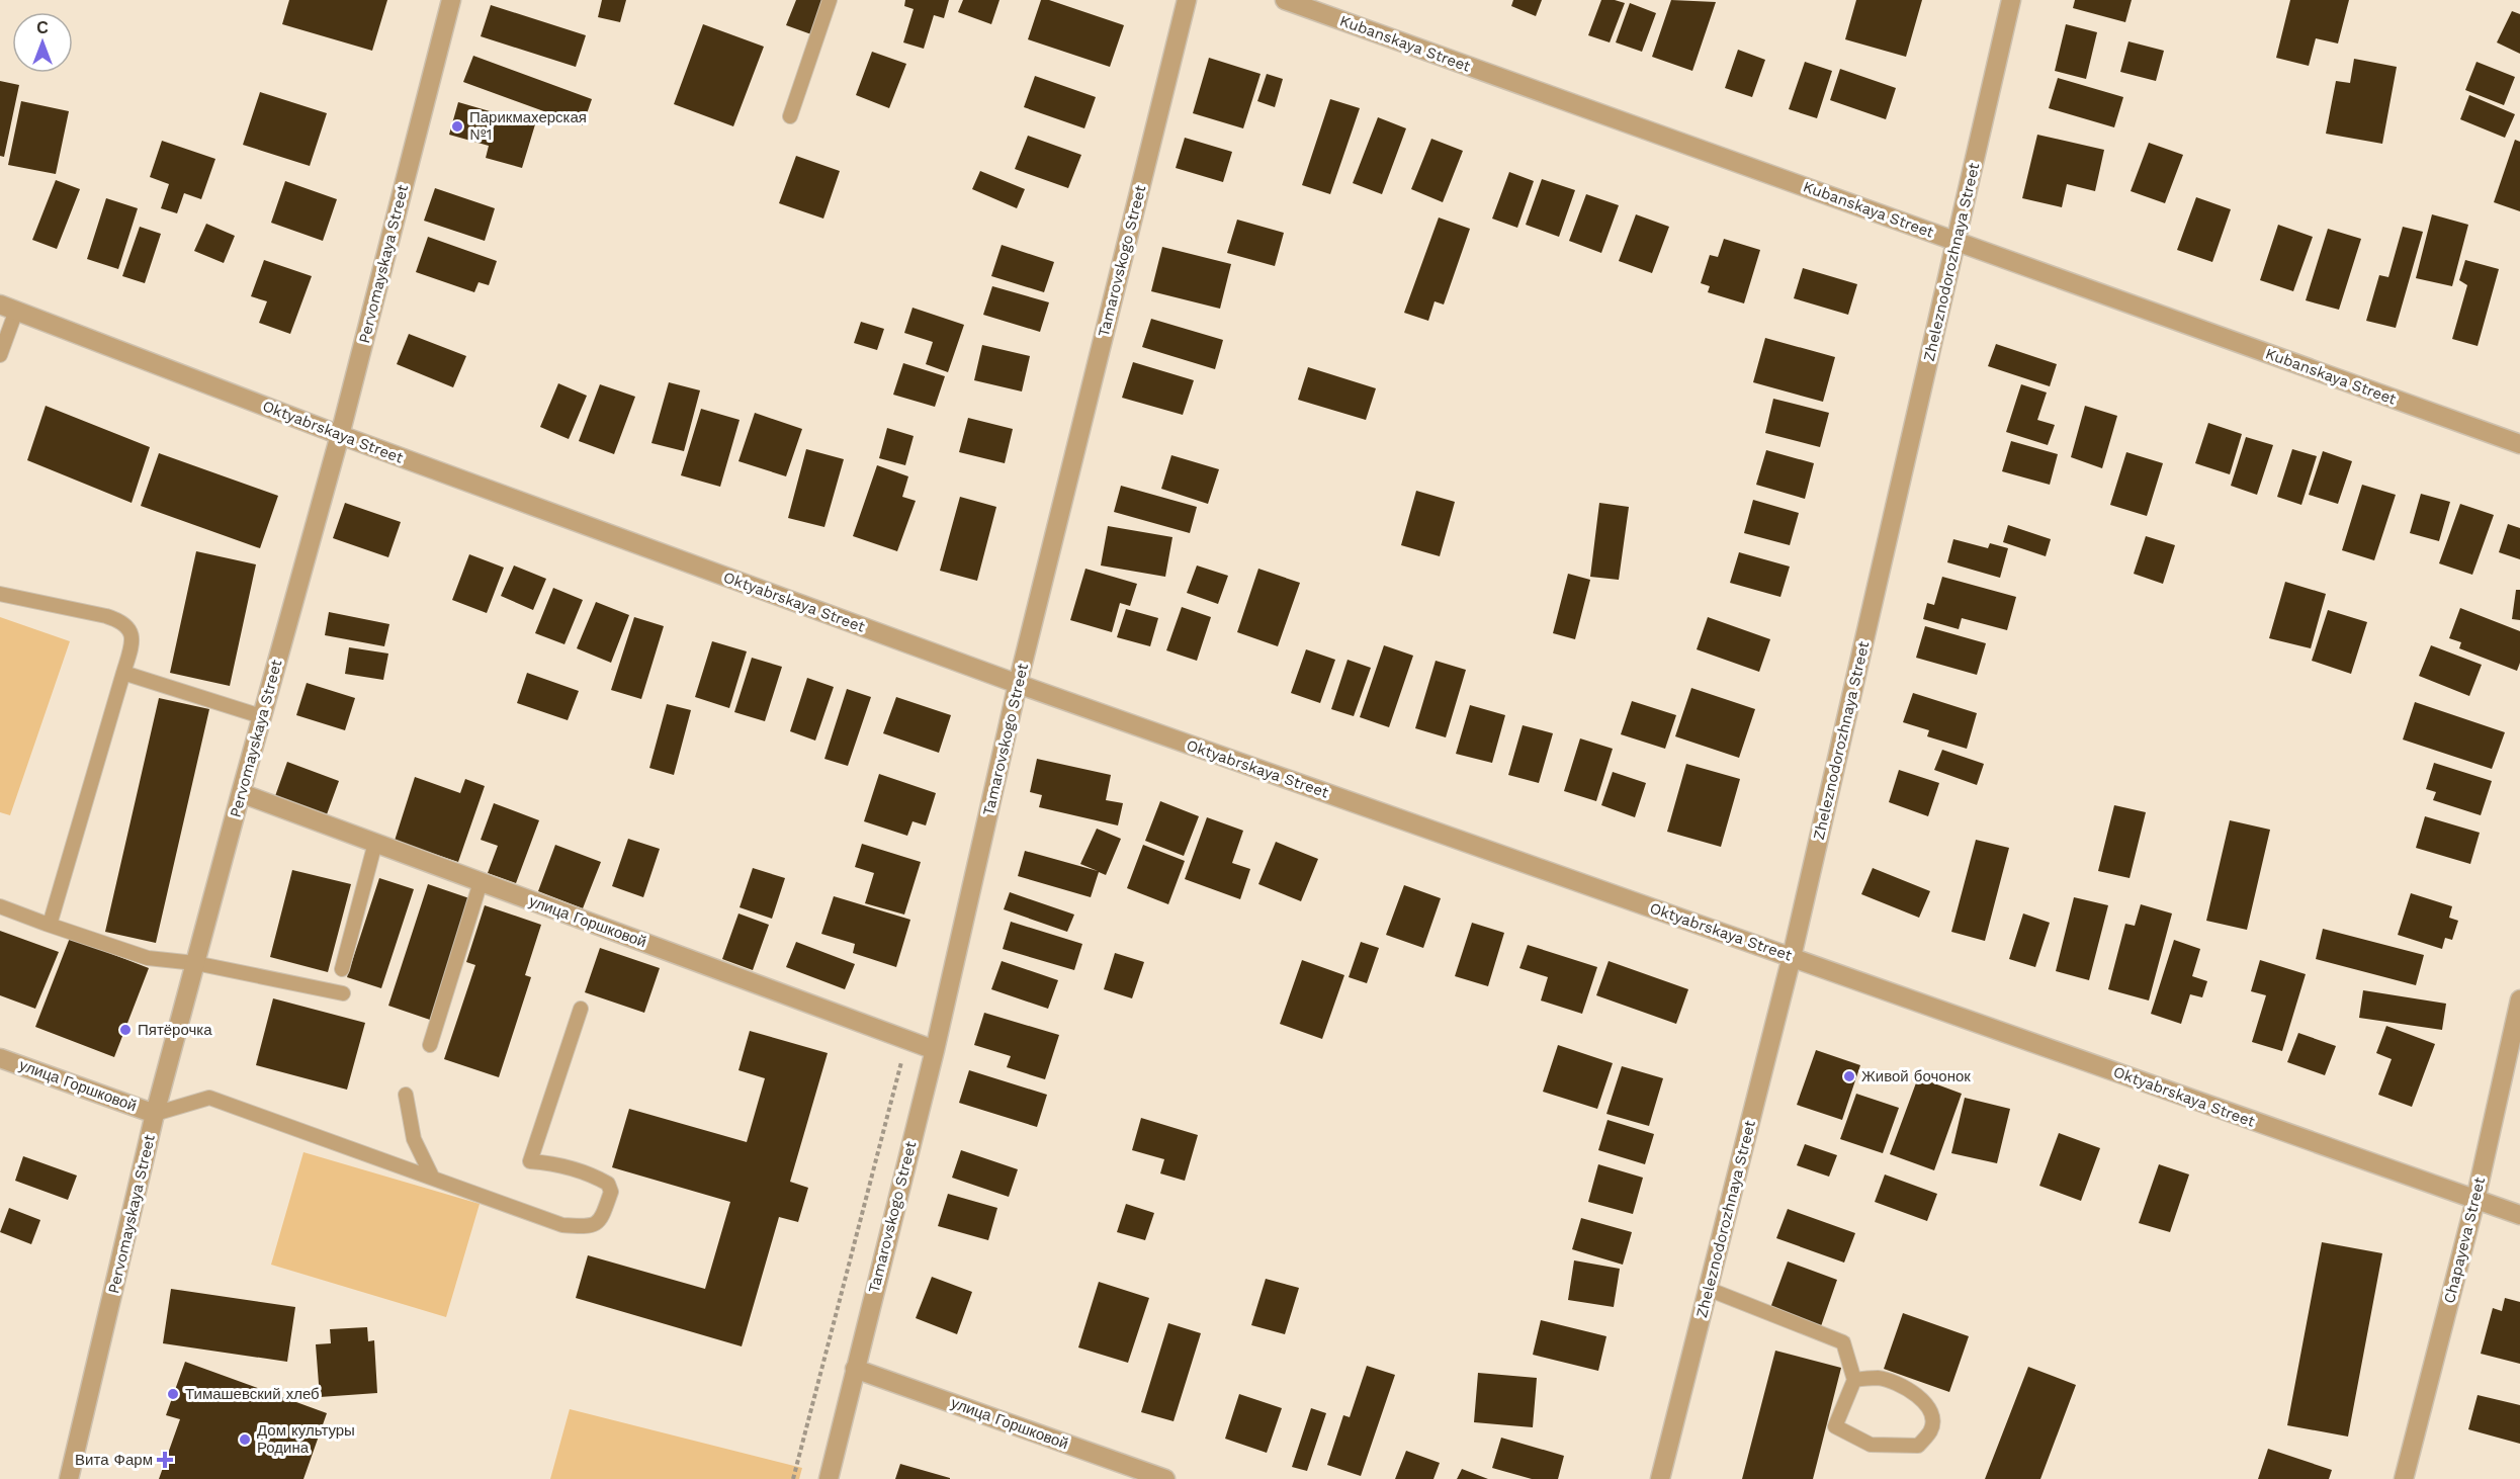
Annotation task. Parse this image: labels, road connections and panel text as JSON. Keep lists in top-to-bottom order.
{
  "streets": {
    "street": [
      "Kubanskaya Street",
      "Tamarovskogo Street",
      "Zheleznodorozhnaya Street",
      "Pervomayskaya Street",
      "Oktyabrskaya Street",
      "улица Горшковой",
      "Chapayeva Street"
    ]
  },
  "crossings": [
    ["Kubanskaya Street", "Zheleznodorozhnaya Street"],
    ["Tamarovskogo Street", "Oktyabrskaya Street"],
    ["Tamarovskogo Street", "улица Горшковой"],
    ["Zheleznodorozhnaya Street", "Oktyabrskaya Street"],
    ["Pervomayskaya Street", "Oktyabrskaya Street"],
    ["Pervomayskaya Street", "улица Горшковой"],
    ["Oktyabrskaya Street", "Chapayeva Street"]
  ],
  "places": {
    "other": [
      "Парикмахерская №1",
      "Пятёрочка",
      "Живой бочонок",
      "Тимашевский хлеб",
      "Дом культуры Родина"
    ],
    "health": ["Вита Фарм"]
  },
  "north": "top"
}
